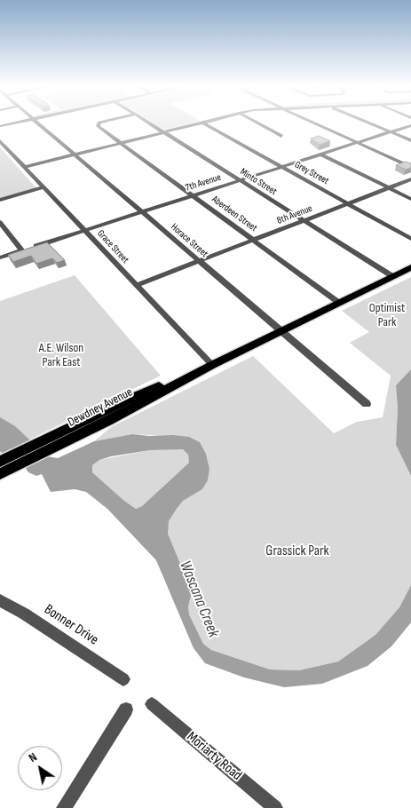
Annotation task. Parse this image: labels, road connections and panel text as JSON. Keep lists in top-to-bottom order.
{
  "streets": {
    "main road": ["Dewdney Avenue"],
    "street": [
      "Grey Street",
      "Minto Street",
      "7th Avenue",
      "Aberdeen Street",
      "8th Avenue",
      "Horace Street",
      "Grace Street",
      "Bonner Drive",
      "Moriarty Road"
    ]
  },
  "crossings": [
    ["Grey Street", "7th Avenue"],
    ["Grey Street", "8th Avenue"],
    ["Minto Street", "7th Avenue"],
    ["Minto Street", "8th Avenue"],
    ["Minto Street", "Dewdney Avenue"],
    ["7th Avenue", "Aberdeen Street"],
    ["7th Avenue", "Horace Street"],
    ["7th Avenue", "Grace Street"],
    ["Aberdeen Street", "8th Avenue"],
    ["Aberdeen Street", "Dewdney Avenue"],
    ["8th Avenue", "Horace Street"],
    ["8th Avenue", "Grace Street"],
    ["Horace Street", "Dewdney Avenue"],
    ["Grace Street", "Dewdney Avenue"]
  ],
  "water": ["Wascana Creek"],
  "parks": ["Optimist Park", "A.E. Wilson Park East", "Grassick Park"],
  "north": "top left"
}
